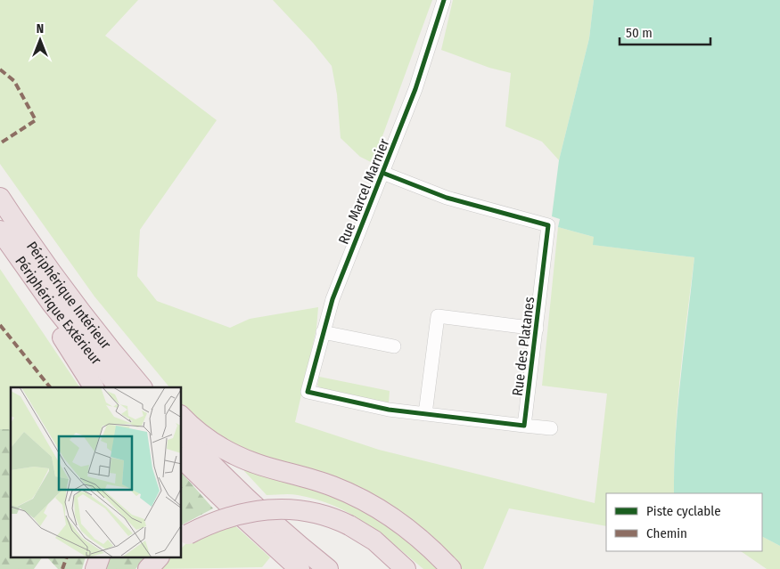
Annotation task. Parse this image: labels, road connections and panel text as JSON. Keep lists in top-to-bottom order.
{
  "streets": {
    "highway": ["Périphérique Intérieur", "Périphérique Extérieur"],
    "street": ["Rue Marcel Marnier", "Rue des Platanes"]
  },
  "crossings": [
    ["Rue Marcel Marnier", "Rue des Platanes"]
  ],
  "legend": ["Piste cyclable", "Chemin"],
  "scale_bar": "50 m",
  "north": "top"
}
